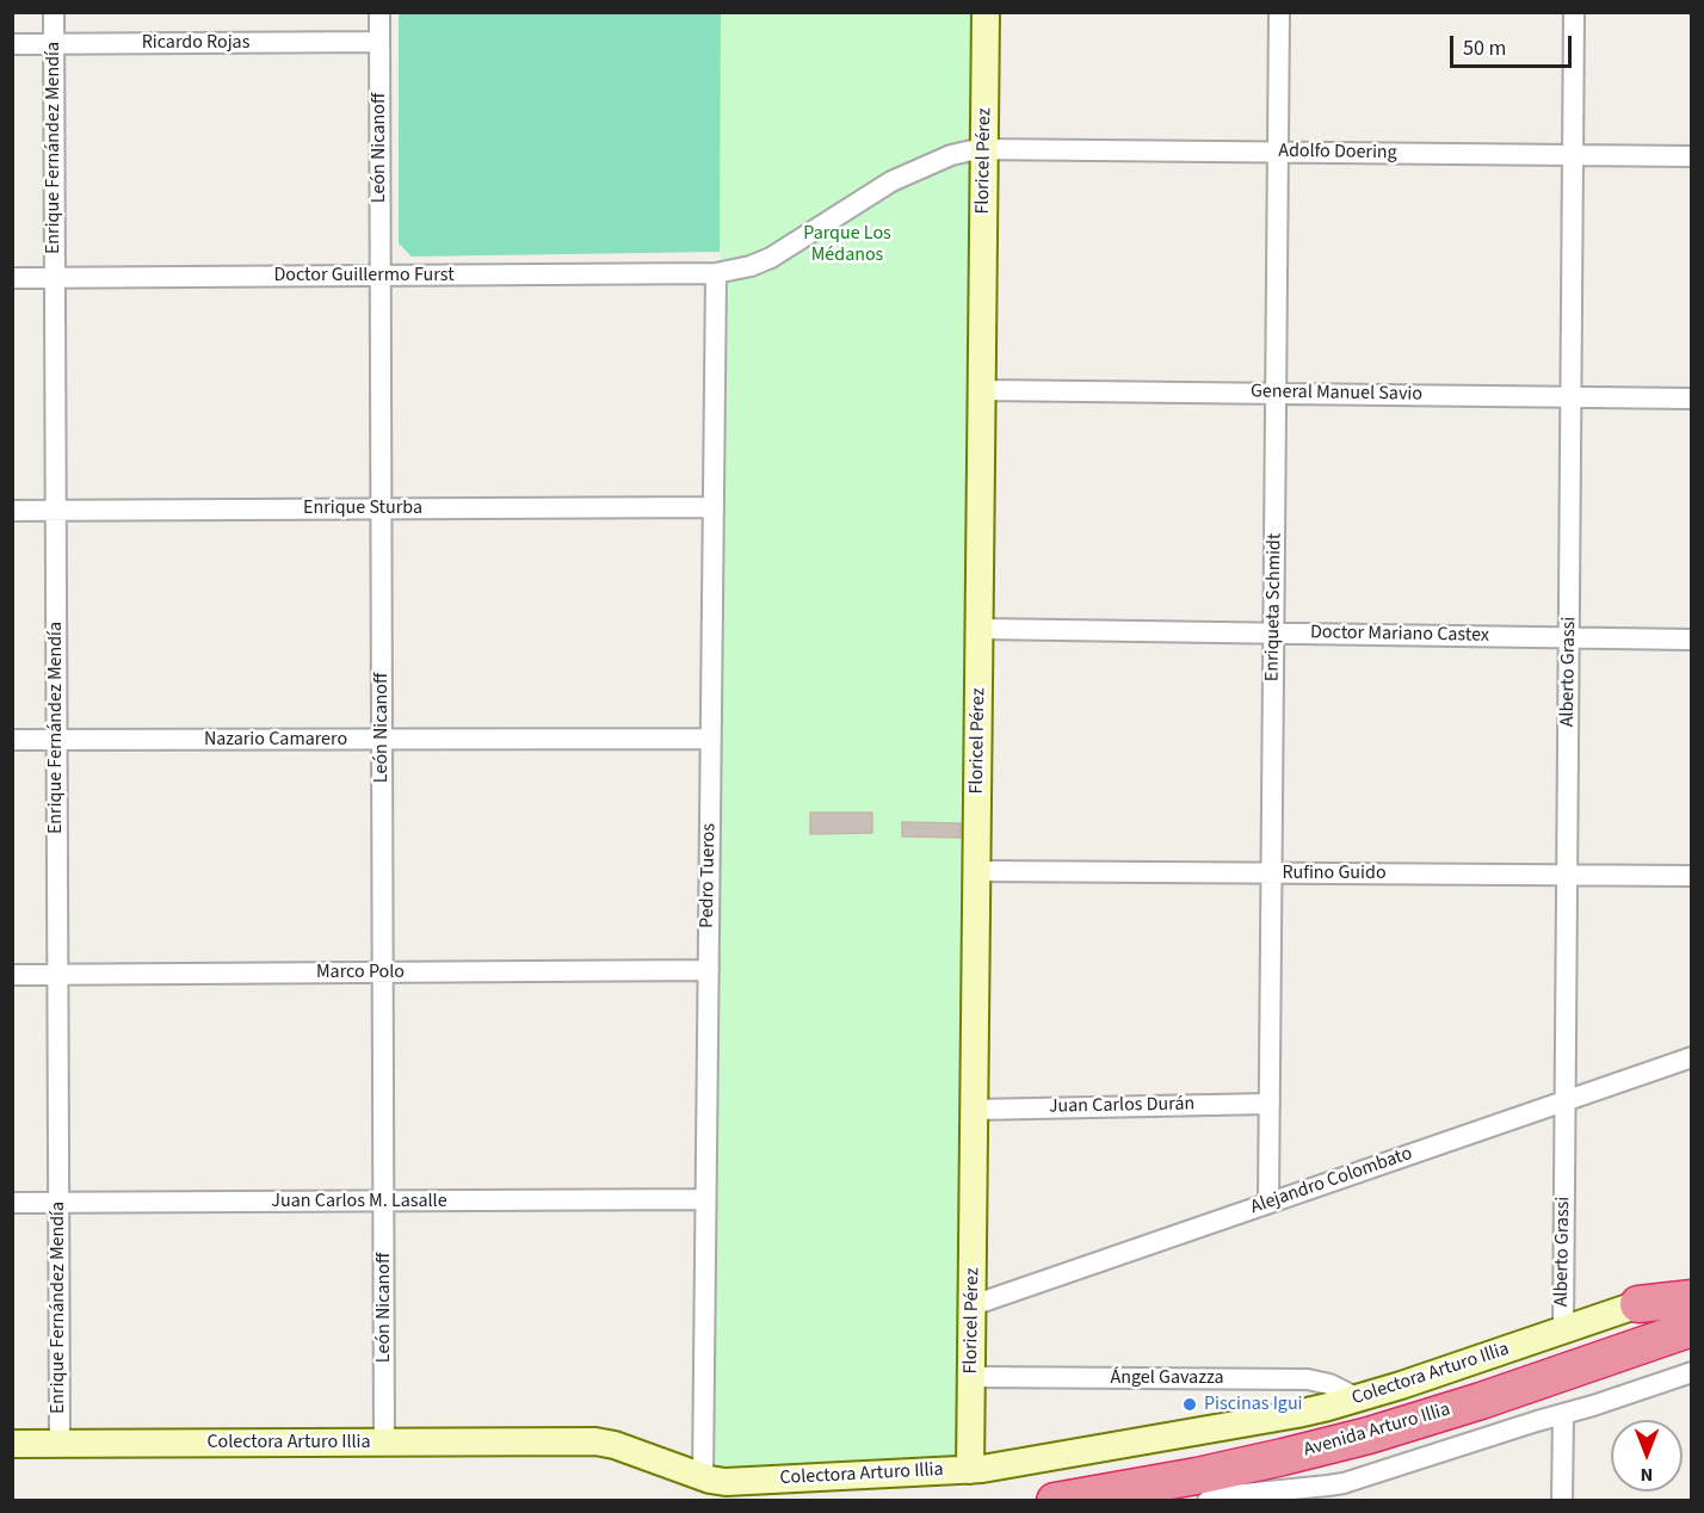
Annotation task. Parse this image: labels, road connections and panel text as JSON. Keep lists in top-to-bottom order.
{
  "streets": {
    "highway": ["Avenida Arturo Illia"],
    "street": [
      "Ricardo Rojas",
      "Enrique Fernández Mendía",
      "León Nicanoff",
      "Adolfo Doering",
      "Floricel Pérez",
      "Doctor Guillermo Furst",
      "General Manuel Savio",
      "Enrique Sturba",
      "Enriqueta Schmidt",
      "Doctor Mariano Castex",
      "Alberto Grassi",
      "Nazario Camarero",
      "Rufino Guido",
      "Pedro Tueros",
      "Marco Polo",
      "Juan Carlos Durán",
      "Alejandro Colombato",
      "Juan Carlos M. Lasalle",
      "Colectora Arturo Illia",
      "Ángel Gavazza"
    ]
  },
  "crossings": [
    ["Ricardo Rojas", "Enrique Fernández Mendía"],
    ["Ricardo Rojas", "León Nicanoff"],
    ["Enrique Fernández Mendía", "Doctor Guillermo Furst"],
    ["Enrique Fernández Mendía", "Enrique Sturba"],
    ["Enrique Fernández Mendía", "Nazario Camarero"],
    ["Enrique Fernández Mendía", "Marco Polo"],
    ["Enrique Fernández Mendía", "Juan Carlos M. Lasalle"],
    ["Enrique Fernández Mendía", "Colectora Arturo Illia"],
    ["León Nicanoff", "Doctor Guillermo Furst"],
    ["León Nicanoff", "Enrique Sturba"],
    ["León Nicanoff", "Nazario Camarero"],
    ["León Nicanoff", "Marco Polo"],
    ["León Nicanoff", "Juan Carlos M. Lasalle"],
    ["León Nicanoff", "Colectora Arturo Illia"],
    ["Adolfo Doering", "Floricel Pérez"],
    ["Adolfo Doering", "Doctor Guillermo Furst"],
    ["Adolfo Doering", "Enriqueta Schmidt"],
    ["Adolfo Doering", "Alberto Grassi"],
    ["Adolfo Doering", "Pedro Tueros"],
    ["Floricel Pérez", "General Manuel Savio"],
    ["Floricel Pérez", "Doctor Mariano Castex"],
    ["Floricel Pérez", "Rufino Guido"],
    ["Floricel Pérez", "Juan Carlos Durán"],
    ["Floricel Pérez", "Alejandro Colombato"],
    ["Floricel Pérez", "Colectora Arturo Illia"],
    ["Floricel Pérez", "Ángel Gavazza"],
    ["Doctor Guillermo Furst", "Pedro Tueros"],
    ["General Manuel Savio", "Enriqueta Schmidt"],
    ["General Manuel Savio", "Alberto Grassi"],
    ["Enrique Sturba", "Pedro Tueros"],
    ["Enriqueta Schmidt", "Doctor Mariano Castex"],
    ["Enriqueta Schmidt", "Rufino Guido"],
    ["Enriqueta Schmidt", "Juan Carlos Durán"],
    ["Enriqueta Schmidt", "Alejandro Colombato"],
    ["Doctor Mariano Castex", "Alberto Grassi"],
    ["Alberto Grassi", "Rufino Guido"],
    ["Alberto Grassi", "Alejandro Colombato"],
    ["Alberto Grassi", "Colectora Arturo Illia"],
    ["Nazario Camarero", "Pedro Tueros"],
    ["Pedro Tueros", "Marco Polo"],
    ["Pedro Tueros", "Juan Carlos M. Lasalle"],
    ["Pedro Tueros", "Colectora Arturo Illia"],
    ["Colectora Arturo Illia", "Ángel Gavazza"]
  ],
  "parks": ["Parque Los Médanos"],
  "places": ["Piscinas Igui"],
  "scale_bar": "50 m",
  "north": "bottom"
}
